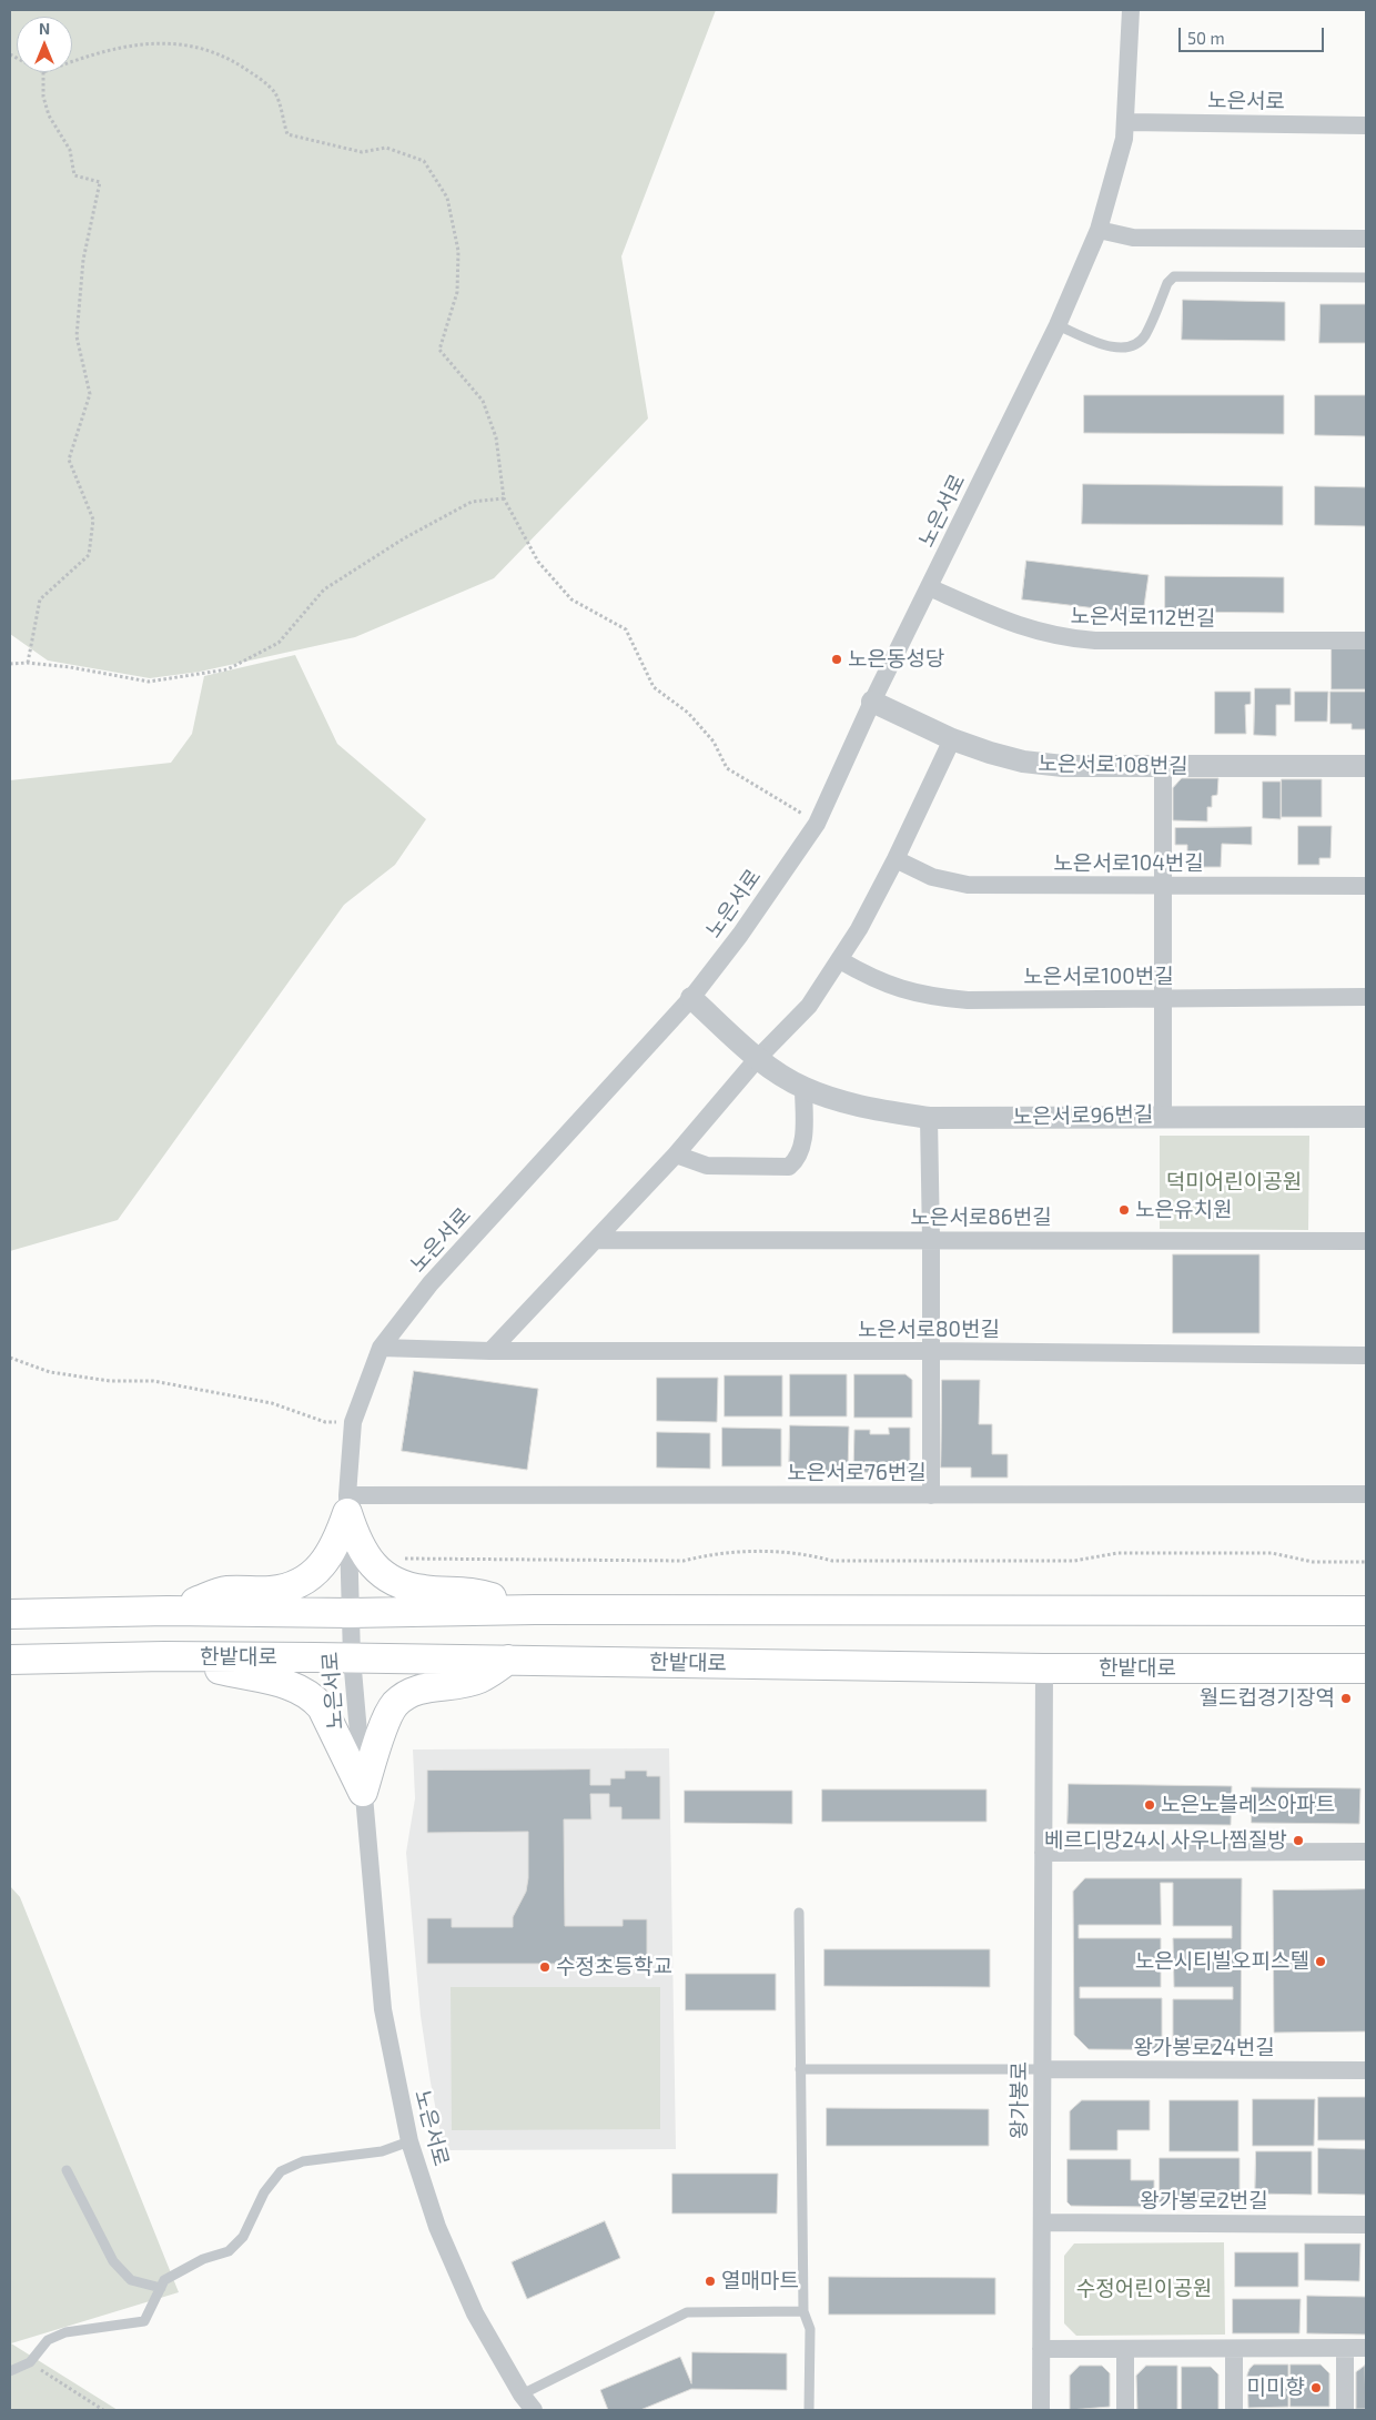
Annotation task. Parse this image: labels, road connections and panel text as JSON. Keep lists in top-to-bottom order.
{
  "streets": {
    "main road": ["한밭대로"],
    "street": [
      "노은서로",
      "노은서로112번길",
      "노은서로108번길",
      "노은서로104번길",
      "노은서로100번길",
      "노은서로96번길",
      "노은서로86번길",
      "노은서로80번길",
      "노은서로76번길",
      "왕가봉로24번길",
      "왕가봉로",
      "왕가봉로2번길"
    ]
  },
  "crossings": [
    ["노은서로", "노은서로112번길"],
    ["노은서로", "노은서로108번길"],
    ["노은서로", "노은서로96번길"],
    ["노은서로", "노은서로80번길"],
    ["노은서로", "노은서로76번길"],
    ["노은서로", "한밭대로"],
    ["한밭대로", "왕가봉로"],
    ["왕가봉로24번길", "왕가봉로"],
    ["왕가봉로", "왕가봉로2번길"]
  ],
  "parks": ["덕미어린이공원", "수정어린이공원"],
  "places": [
    "노은동성당",
    "노은유치원",
    "월드컵경기장역",
    "노은노블레스아파트",
    "베르디망24시 사우나찜질방",
    "노은시티빌오피스텔",
    "수정초등학교",
    "열매마트",
    "미미향"
  ],
  "scale_bar": "50 m",
  "north": "top"
}
